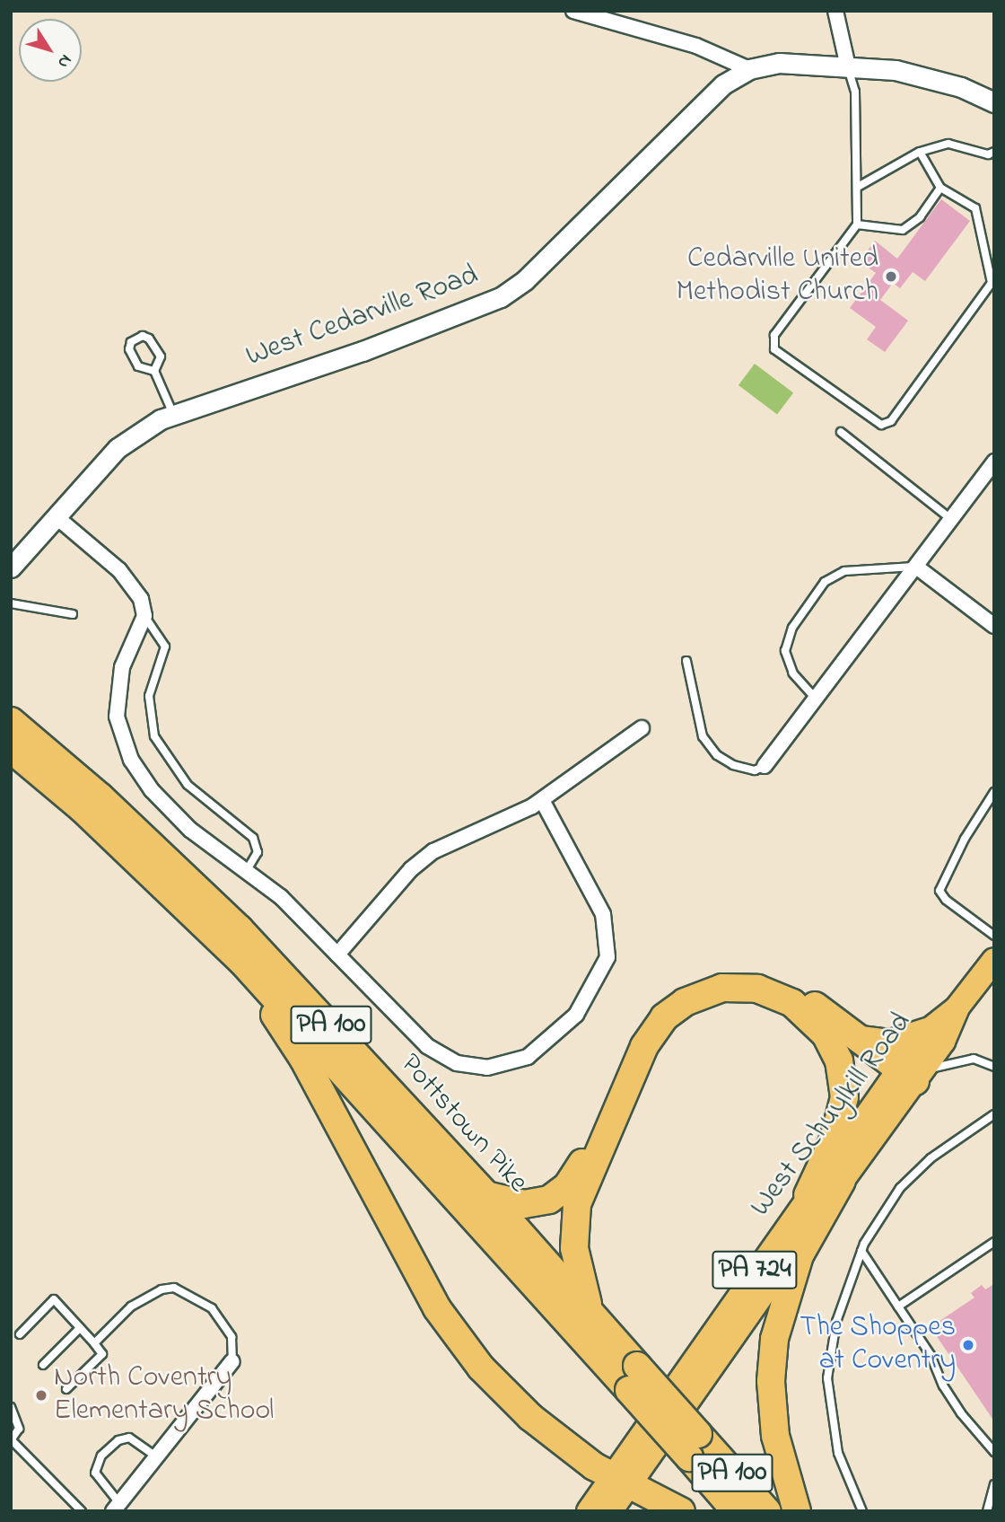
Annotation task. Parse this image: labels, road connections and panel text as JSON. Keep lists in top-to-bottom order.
{
  "streets": {
    "highway": ["PA 100", "Pottstown Pike"],
    "main road": ["West Schuylkill Road", "PA 724"],
    "street": ["West Cedarville Road"]
  },
  "places": ["Cedarville United Methodist Church", "The Shoppes at Coventry", "North Coventry Elementary School"],
  "north": "bottom right"
}
